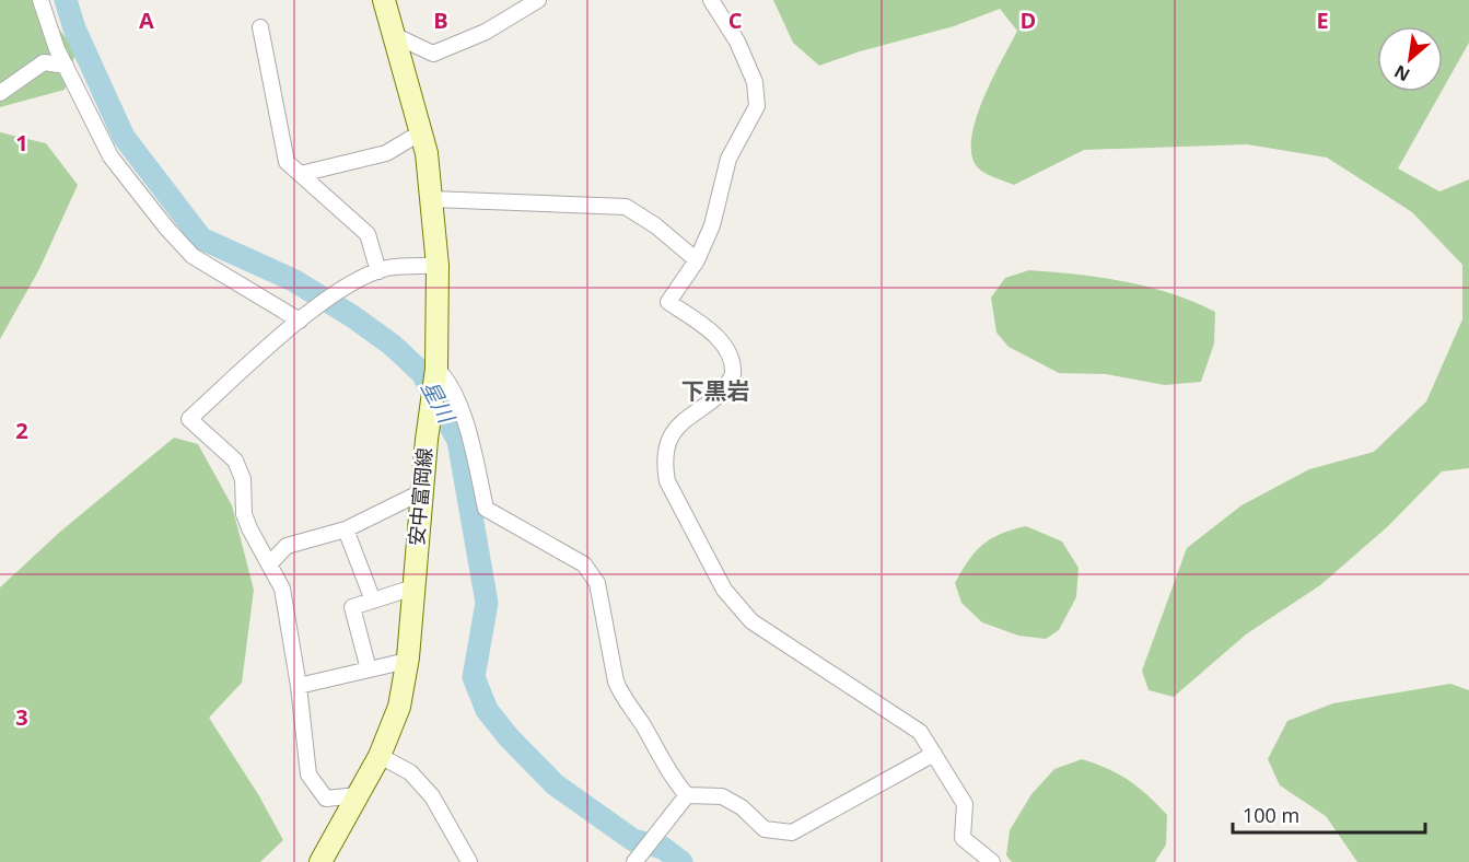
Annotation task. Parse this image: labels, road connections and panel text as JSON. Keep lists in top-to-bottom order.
{
  "streets": {
    "main road": ["安中富岡線"]
  },
  "districts": ["下黒岩"],
  "water": ["星川"],
  "scale_bar": "100 m",
  "north": "bottom left",
  "grid": {
    "columns": [
      "A",
      "B",
      "C",
      "D",
      "E"
    ],
    "rows": ["1", "2", "3"]
  }
}
